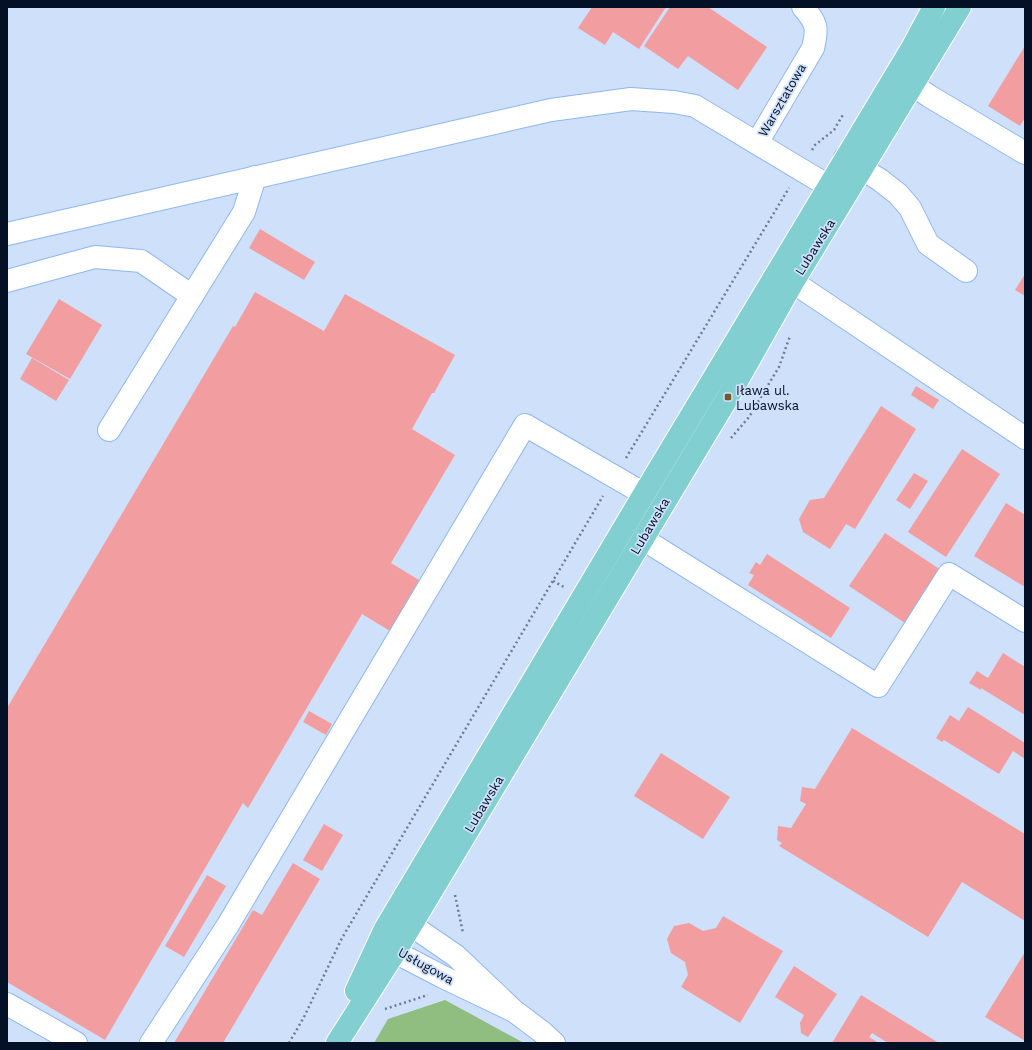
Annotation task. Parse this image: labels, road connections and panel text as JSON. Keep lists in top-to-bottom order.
{
  "streets": {
    "main road": ["Lubawska"],
    "street": ["Warsztatowa", "Usługowa"]
  },
  "crossings": [
    ["Warsztatowa", "Lubawska"],
    ["Lubawska", "Usługowa"]
  ],
  "places": {
    "transit": ["Iława ul. Lubawska"]
  }
}
